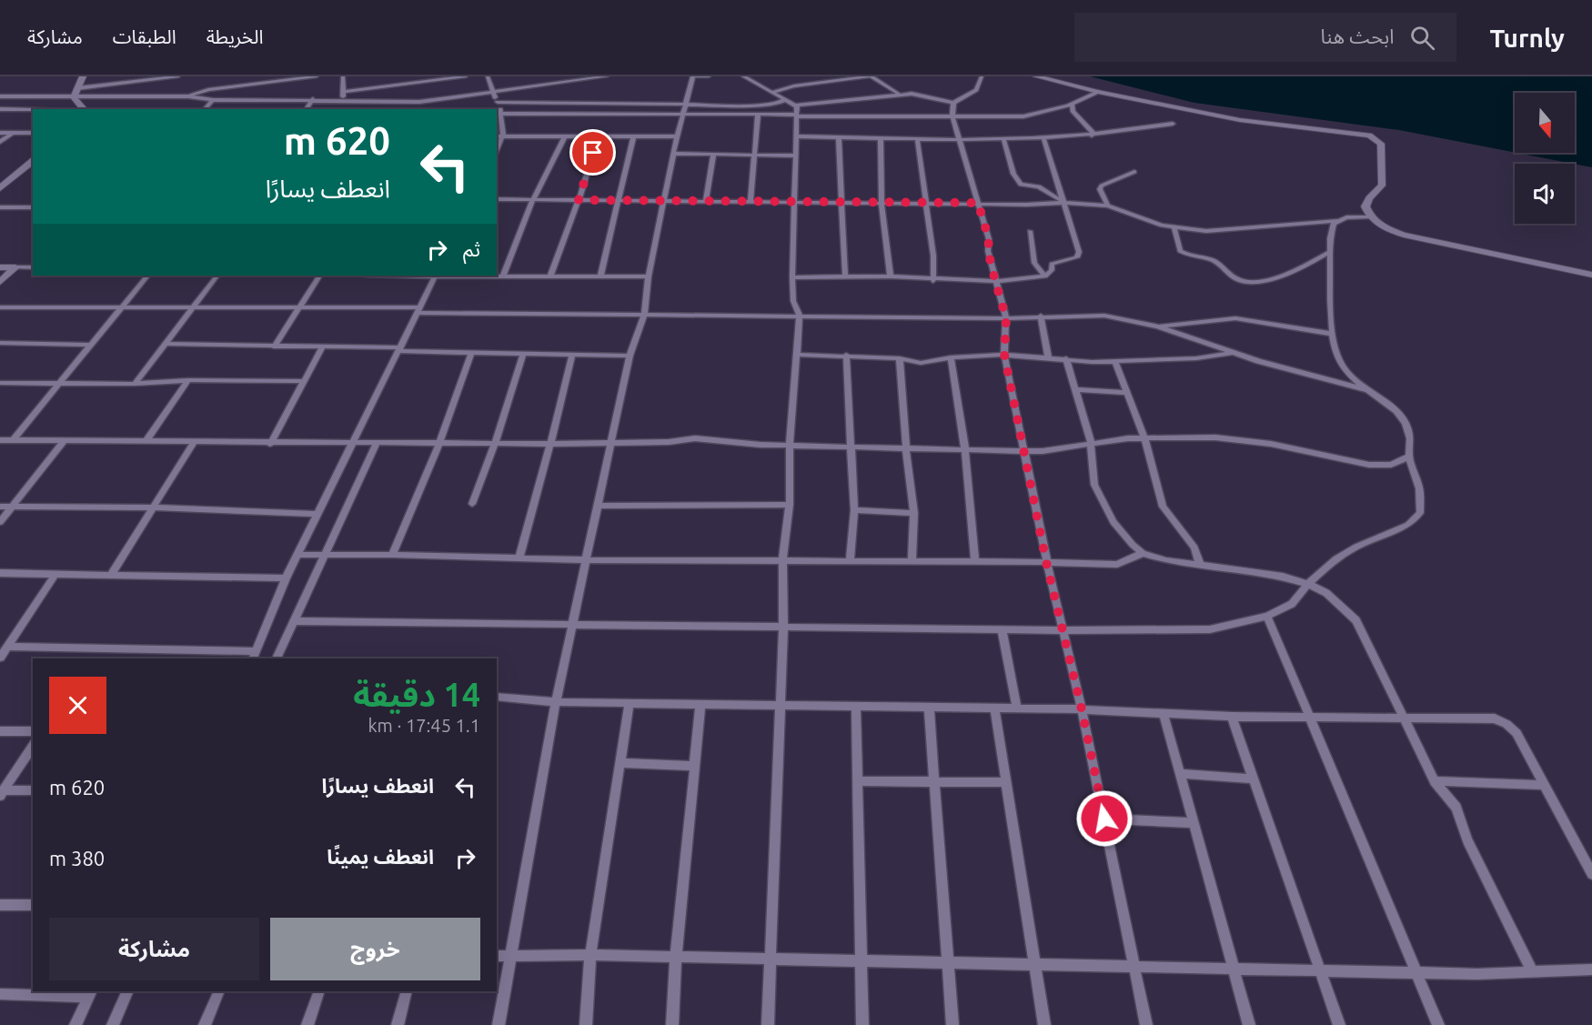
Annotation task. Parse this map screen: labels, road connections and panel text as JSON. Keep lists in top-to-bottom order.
{
  "north": "bottom",
  "page": {
    "header": "Turnly",
    "search": "ابحث هنا",
    "nav": ["الخريطة", "الطبقات", "مشاركة"],
    "turn": ["620 m", "انعطف يسارًا"],
    "then": "ثم",
    "heading": ["14 دقيقة", "1.1 km · 17:45"],
    "list": [
      {
        "name": "انعطف يسارًا",
        "value": "620 m"
      },
      {
        "name": "انعطف يمينًا",
        "value": "380 m"
      }
    ],
    "buttons": ["خروج", "مشاركة"]
  }
}
